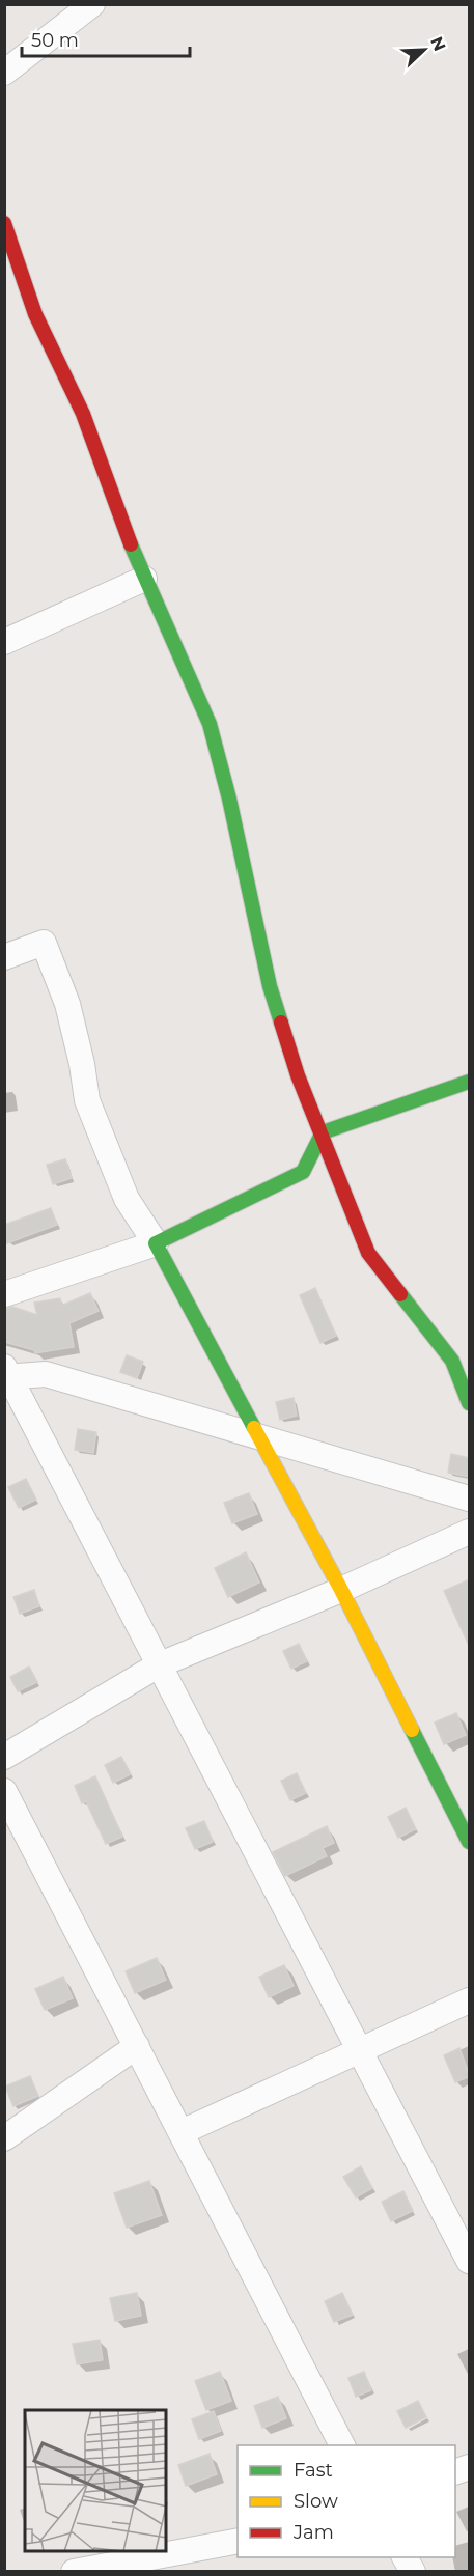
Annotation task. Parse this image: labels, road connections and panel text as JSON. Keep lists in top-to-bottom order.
{
  "legend": ["Fast", "Slow", "Jam"],
  "scale_bar": "50 m",
  "north": "top right"
}
